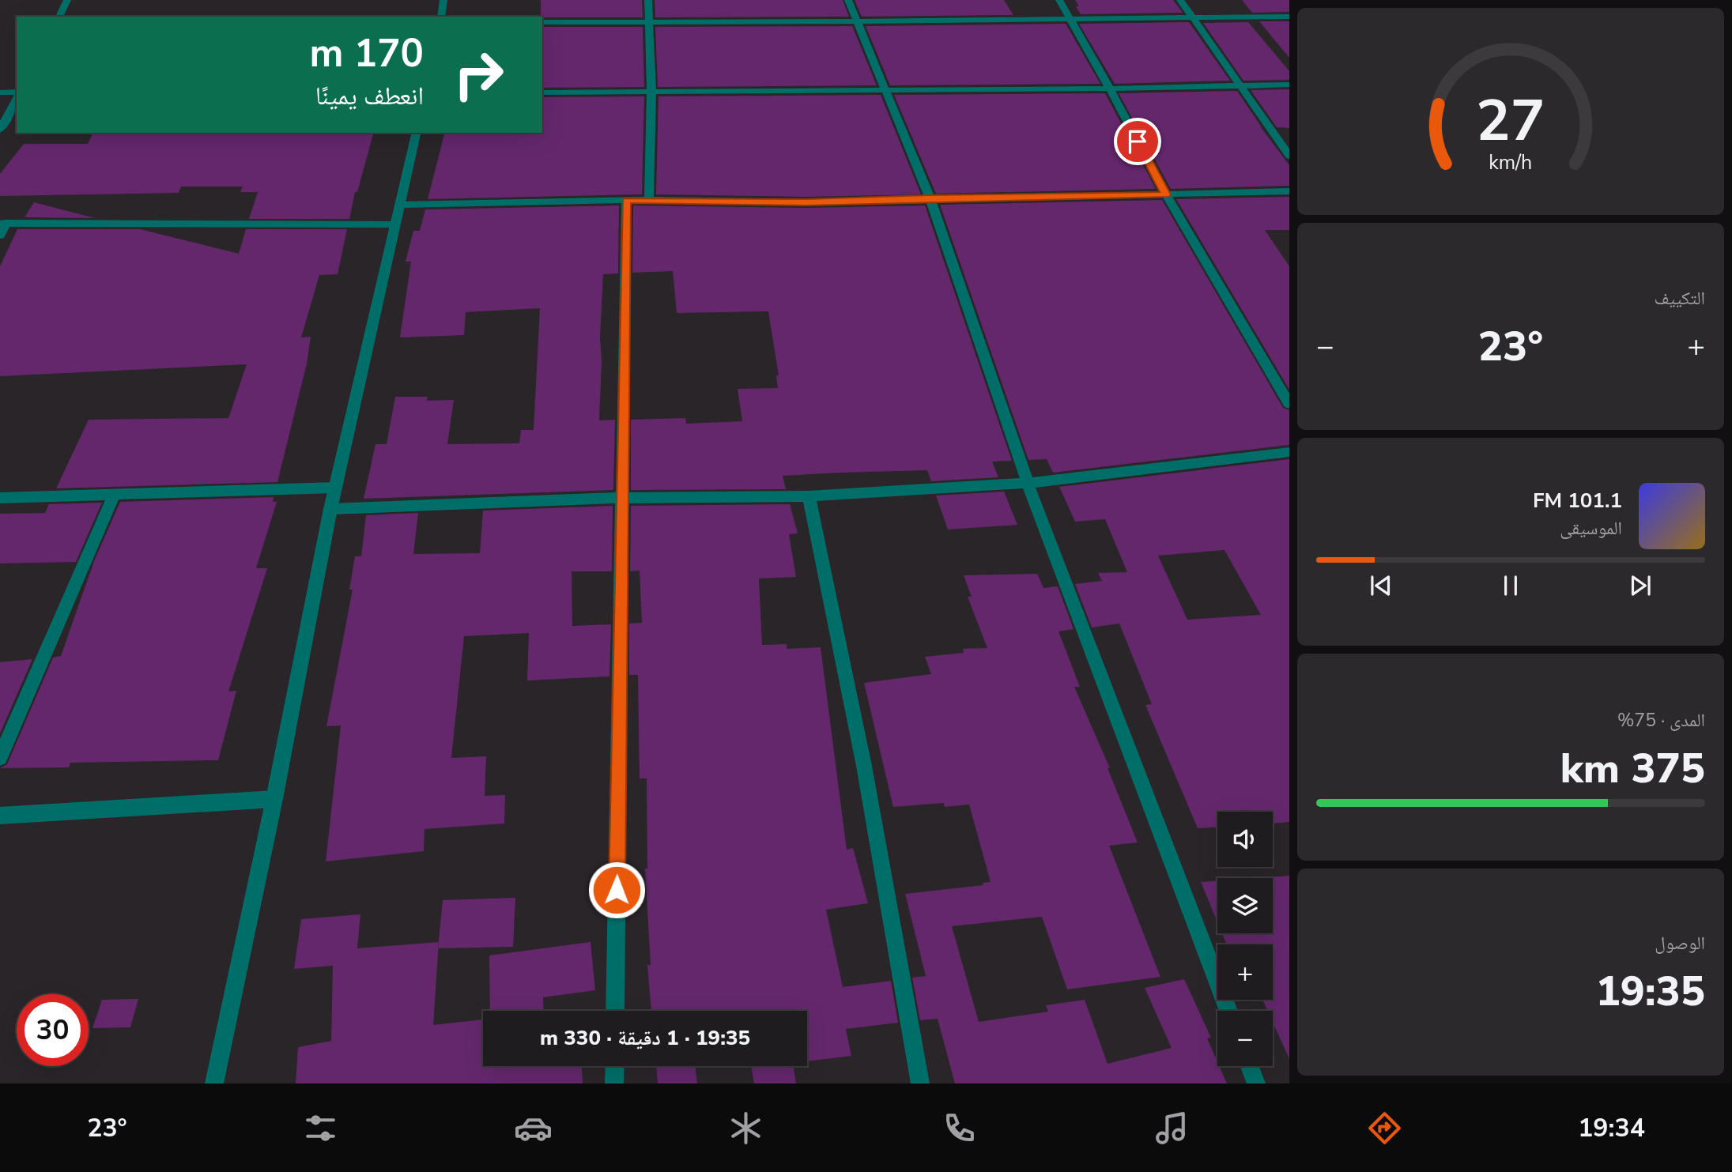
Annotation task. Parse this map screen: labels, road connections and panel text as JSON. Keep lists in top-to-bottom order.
{
  "page": {
    "turn": ["170 m", "انعطف يمينًا"],
    "tile": [
      "التكييف",
      ["المدى · 75%", "375 km"],
      ["الوصول", "19:35"]
    ],
    "heat": ["−", "23°", "+"],
    "song": ["101.1 FM", "الموسيقى"],
    "map_buttons": ["+", "−"],
    "limit": "30",
    "trip": "19:35 · 1 دقيقة · 330 m",
    "tabs": ["19:34", "23°"],
    "gauge": ["27", "km/h"]
  }
}
